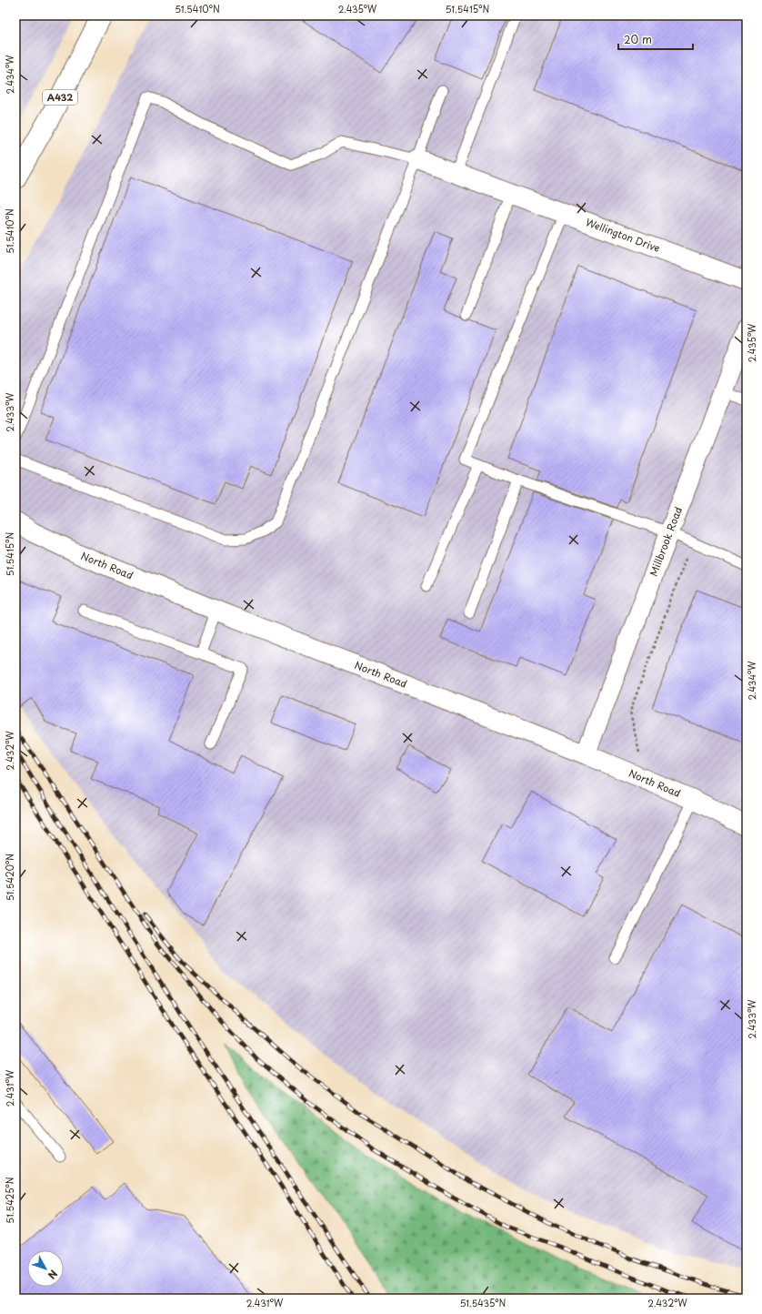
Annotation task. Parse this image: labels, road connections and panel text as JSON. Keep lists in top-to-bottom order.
{
  "streets": {
    "main road": ["A432"],
    "street": ["Wellington Drive", "Millbrook Road", "North Road"]
  },
  "crossings": [
    ["Millbrook Road", "North Road"]
  ],
  "scale_bar": "20 m",
  "north": "bottom right",
  "coordinates": [
    "51.5410°N",
    "2.435°W",
    "51.5415°N",
    "2.434°W",
    "2.433°W",
    "2.432°W",
    "51.5420°N",
    "2.431°W",
    "51.5425°N",
    "51.5435°N"
  ]
}
